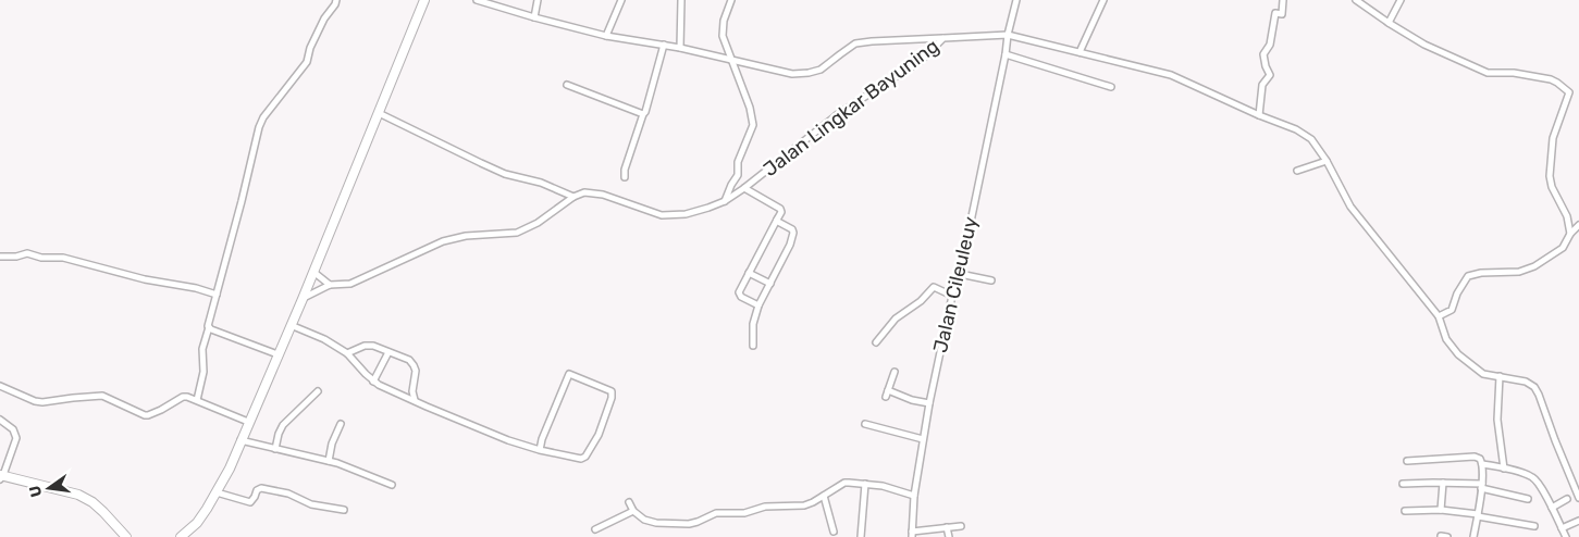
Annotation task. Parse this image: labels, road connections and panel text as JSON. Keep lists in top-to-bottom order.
{
  "streets": {
    "street": ["Jalan Lingkar Bayuning", "Jalan Cileuleuy"]
  },
  "crossings": [
    ["Jalan Lingkar Bayuning", "Jalan Cileuleuy"]
  ],
  "north": "left"
}
